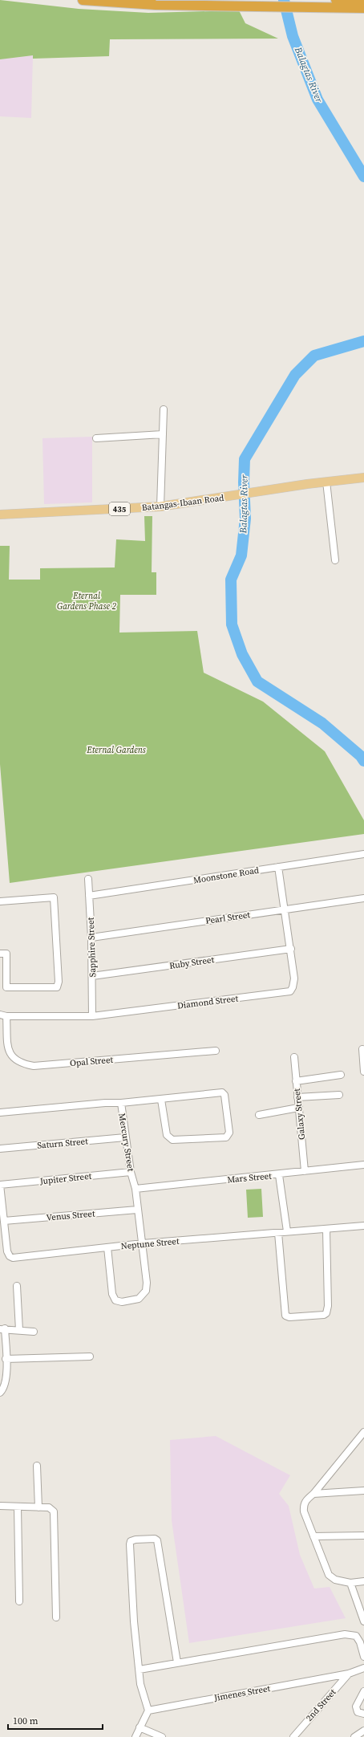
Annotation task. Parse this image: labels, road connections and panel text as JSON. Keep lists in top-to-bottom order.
{
  "streets": {
    "main road": ["Batangas-Ibaan Road", "435"],
    "street": [
      "Moonstone Road",
      "Pearl Street",
      "Sapphire Street",
      "Ruby Street",
      "Diamond Street",
      "Opal Street",
      "Galaxy Street",
      "Mercury Street",
      "Saturn Street",
      "Mars Street",
      "Jupiter Street",
      "Venus Street",
      "Neptune Street",
      "Jimenes Street",
      "2nd Street"
    ]
  },
  "crossings": [
    ["Moonstone Road", "Sapphire Street"],
    ["Moonstone Road", "Diamond Street"],
    ["Pearl Street", "Sapphire Street"],
    ["Pearl Street", "Diamond Street"],
    ["Sapphire Street", "Ruby Street"],
    ["Sapphire Street", "Diamond Street"],
    ["Ruby Street", "Diamond Street"],
    ["Diamond Street", "Opal Street"],
    ["Galaxy Street", "Mars Street"],
    ["Mercury Street", "Saturn Street"],
    ["Mercury Street", "Mars Street"],
    ["Mercury Street", "Jupiter Street"],
    ["Mercury Street", "Venus Street"],
    ["Mercury Street", "Neptune Street"],
    ["Jupiter Street", "Neptune Street"],
    ["Venus Street", "Neptune Street"],
    ["Jimenes Street", "2nd Street"]
  ],
  "water": ["Balagtas River"],
  "parks": ["Eternal Gardens Phase 2", "Eternal Gardens"],
  "scale_bar": "100 m"
}
